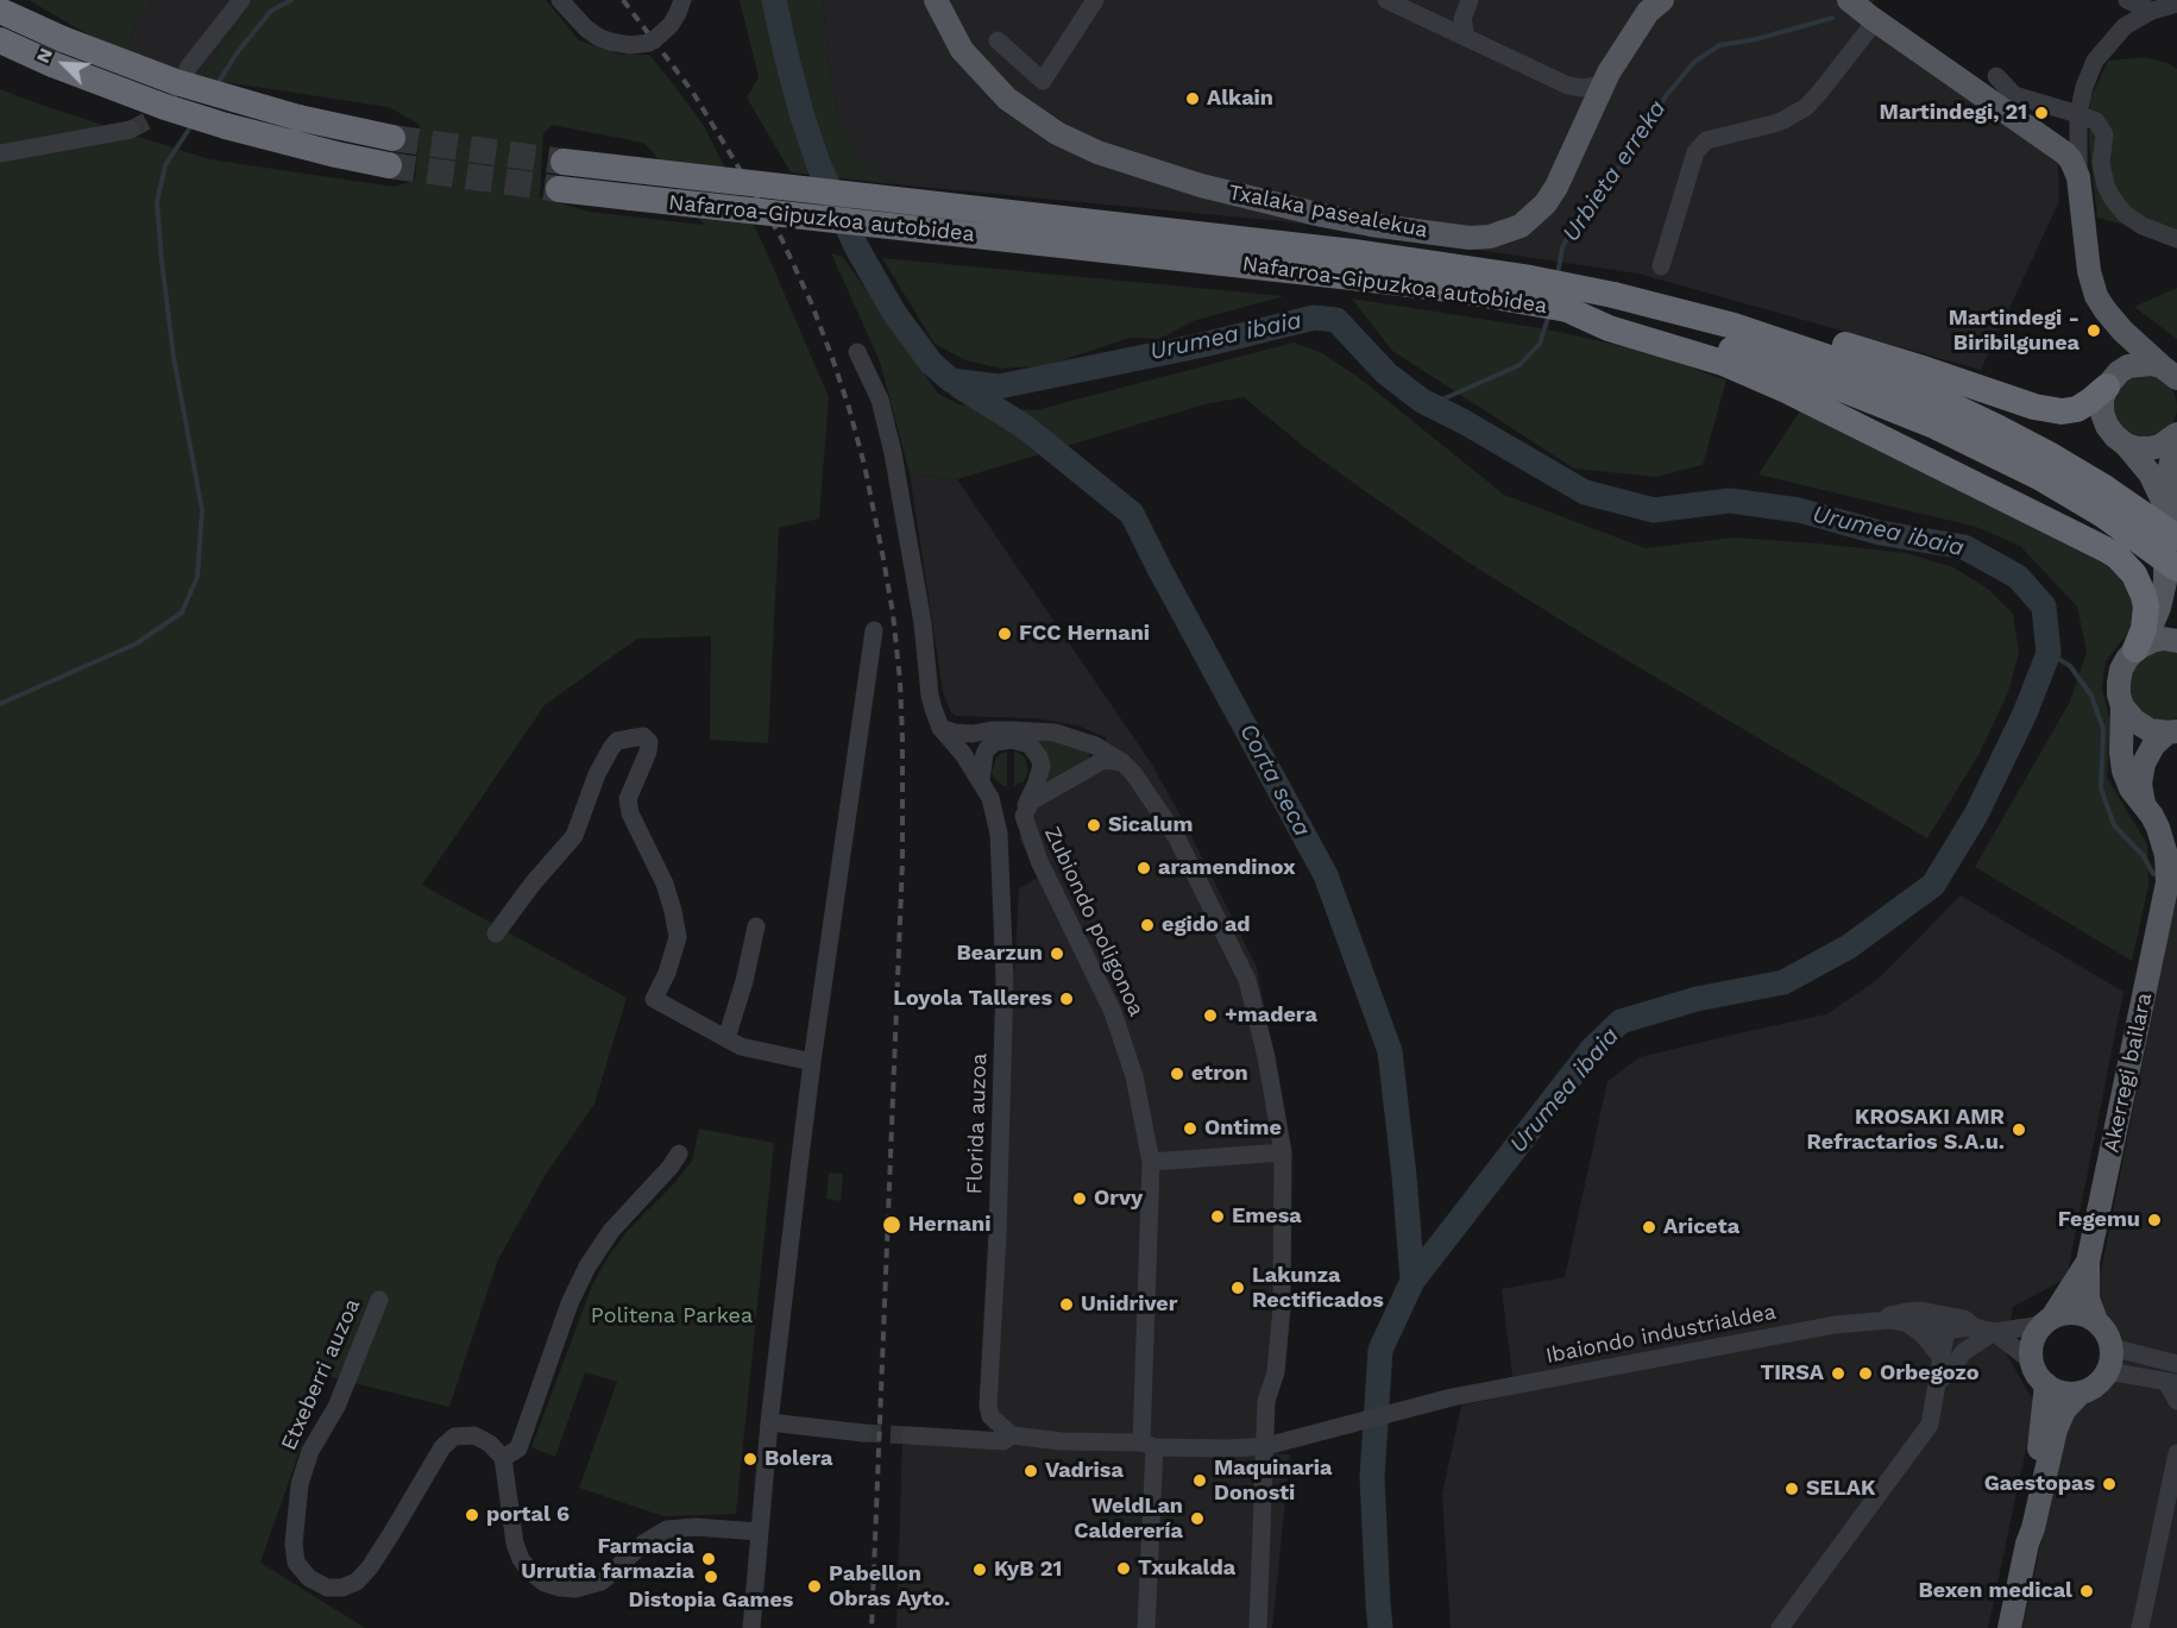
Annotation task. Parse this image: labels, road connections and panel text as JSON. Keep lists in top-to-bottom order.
{
  "streets": {
    "highway": ["Nafarroa-Gipuzkoa autobidea"],
    "main road": ["Txalaka pasealekua", "Akerregi bailara"],
    "street": [
      "Zubiondo poligonoa",
      "Florida auzoa",
      "Ibaiondo industrialdea",
      "Etxeberri auzoa"
    ]
  },
  "crossings": [
    ["Nafarroa-Gipuzkoa autobidea", "Akerregi bailara"]
  ],
  "water": ["Urbieta erreka", "Urumea ibaia", "Corta seca"],
  "parks": ["Politena Parkea"],
  "places": [
    "Alkain",
    "Martindegi, 21",
    "Martindegi - Biribilgunea",
    "FCC Hernani",
    "Sicalum",
    "aramendinox",
    "egido ad",
    "Bearzun",
    "Loyola Talleres",
    "+madera",
    "etron",
    "Ontime",
    "KROSAKI AMR Refractarios S.A.u.",
    "Orvy",
    "Emesa",
    "Fegemu",
    "Hernani",
    "Ariceta",
    "Lakunza Rectificados",
    "Unidriver",
    "TIRSA",
    "Orbegozo",
    "Bolera",
    "Vadrisa",
    "Maquinaria Donosti",
    "Gaestopas",
    "SELAK",
    "portal 6",
    "WeldLan Calderería",
    "Farmacia Urrutia farmazia",
    "Txukalda",
    "KyB 21",
    "Distopia Games",
    "Pabellon Obras Ayto.",
    "Bexen medical"
  ],
  "north": "top left"
}
